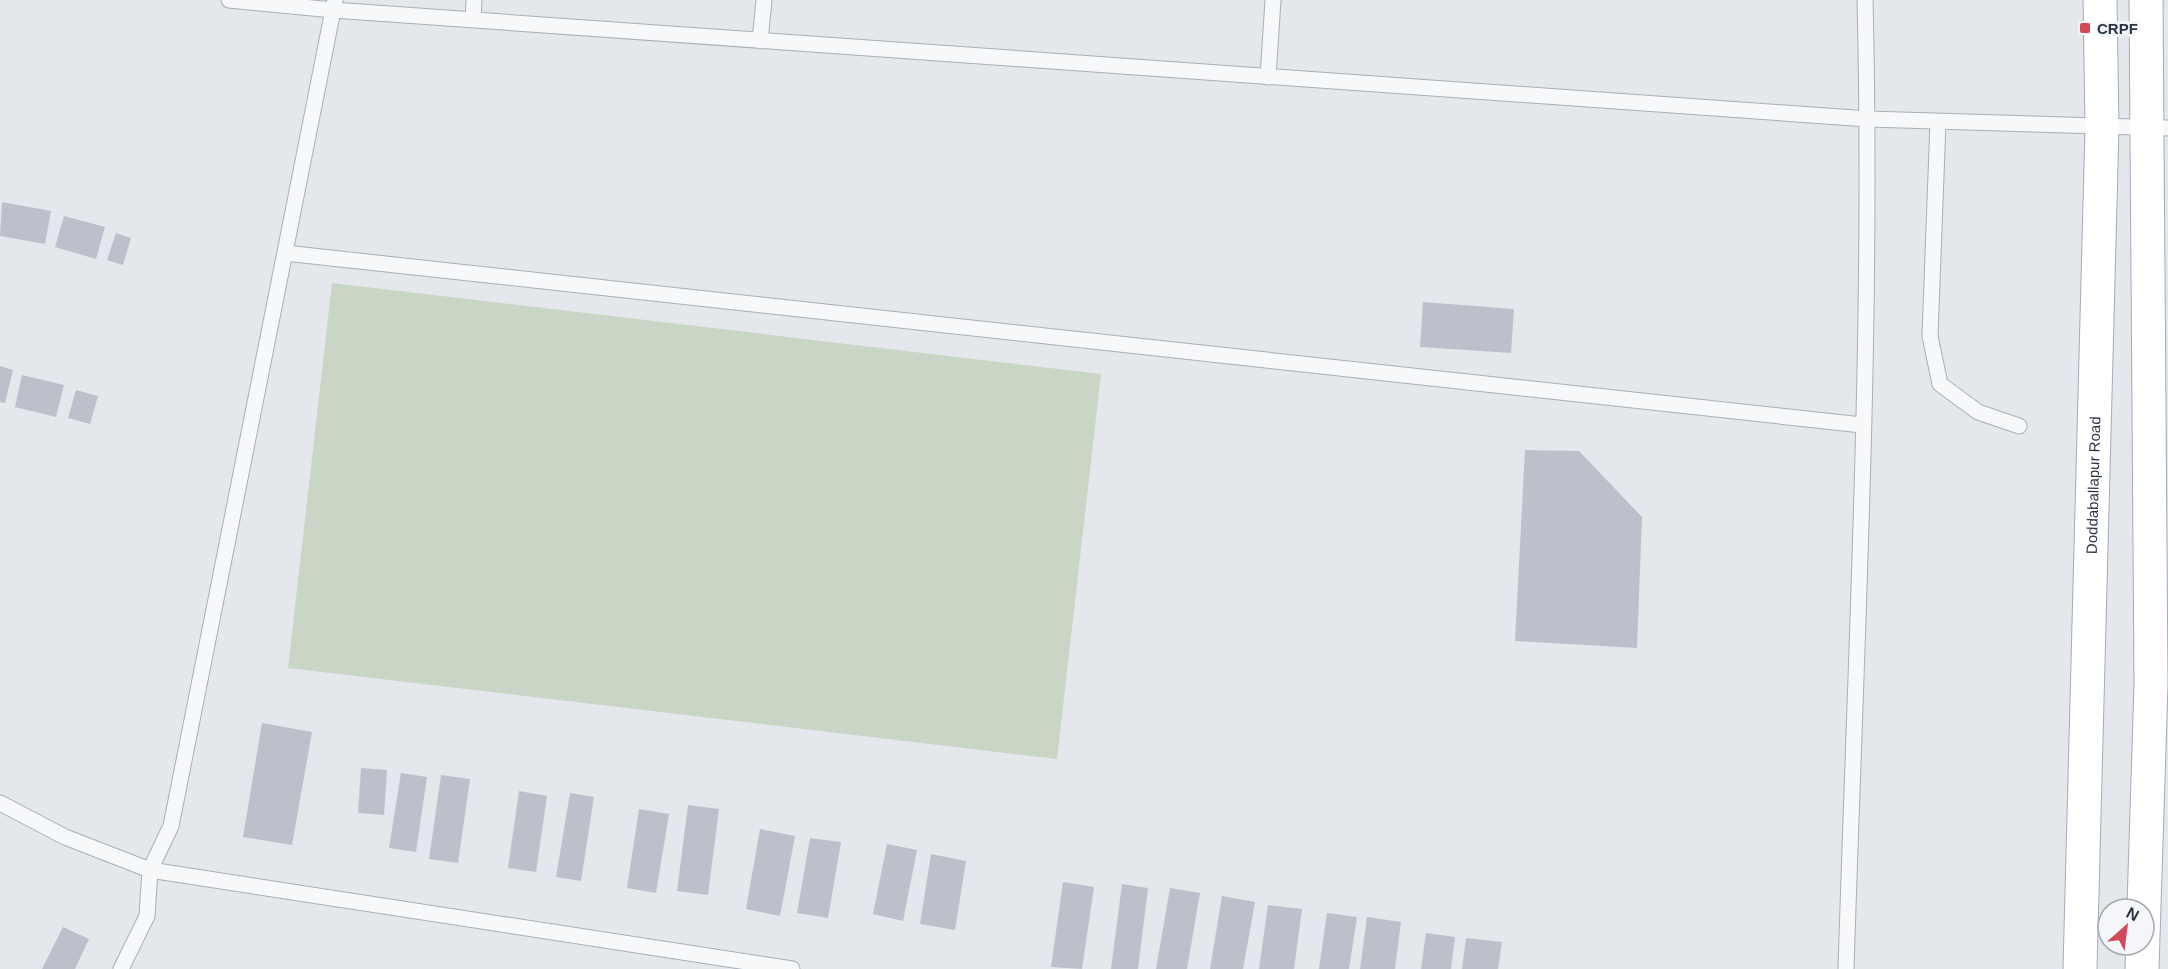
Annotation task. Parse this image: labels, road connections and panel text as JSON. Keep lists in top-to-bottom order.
{
  "streets": {
    "main road": ["Doddaballapur Road"]
  },
  "places": {
    "transit": ["CRPF"]
  },
  "north": "top right"
}
